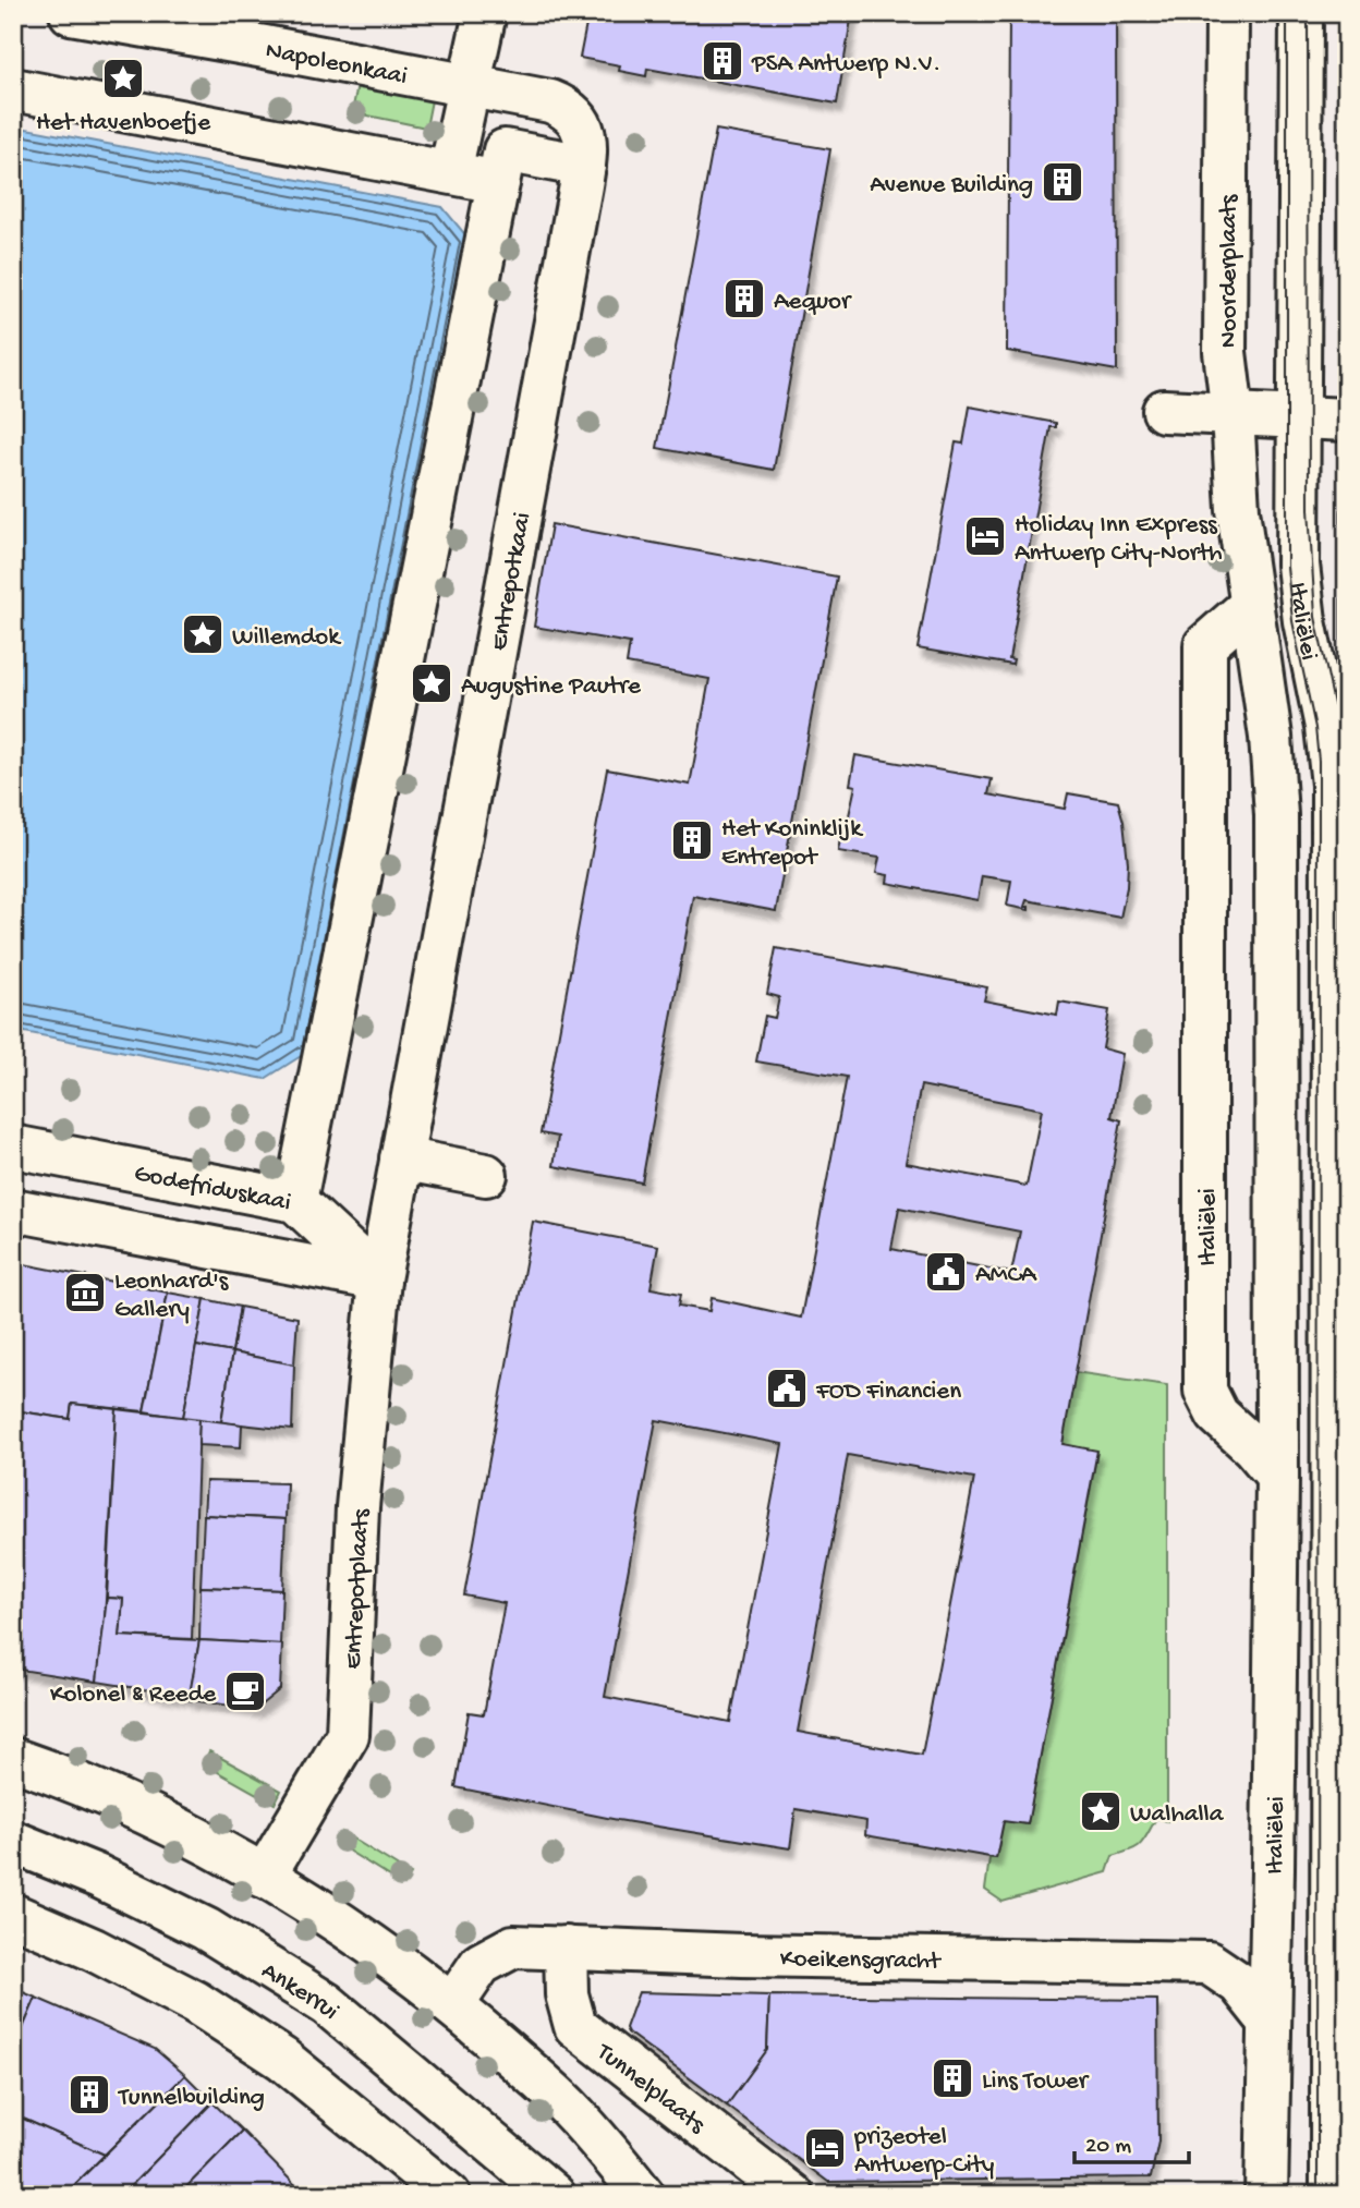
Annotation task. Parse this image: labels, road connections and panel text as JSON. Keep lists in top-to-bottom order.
{
  "streets": {
    "street": [
      "Napoleonkaai",
      "Noorderplaats",
      "Entrepotkaai",
      "Italiëlei",
      "Godefriduskaai",
      "Entrepotplaats",
      "Koeikensgracht",
      "Ankerrui",
      "Tunnelplaats"
    ]
  },
  "crossings": [
    ["Napoleonkaai", "Entrepotkaai"],
    ["Noorderplaats", "Italiëlei"],
    ["Entrepotkaai", "Godefriduskaai"],
    ["Entrepotkaai", "Entrepotplaats"],
    ["Italiëlei", "Koeikensgracht"],
    ["Godefriduskaai", "Entrepotplaats"],
    ["Koeikensgracht", "Tunnelplaats"]
  ],
  "places": {
    "building": [
      "PSA Antwerp N.V.",
      "Avenue Building",
      "Aequor",
      "Het Koninklijk Entrepot",
      "Lins Tower",
      "Tunnelbuilding"
    ],
    "place": [
      "Het Havenboefje",
      "Willemdok",
      "Augustine Pautre",
      "Walhalla"
    ],
    "hotel": ["Holiday Inn Express Antwerp City-North", "prizeotel Antwerp-City"],
    "public building": ["AMCA", "FOD Financien"],
    "museum": ["Leonhard's Gallery"],
    "cafe": ["Kolonel & Reede"]
  },
  "scale_bar": "20 m"
}
